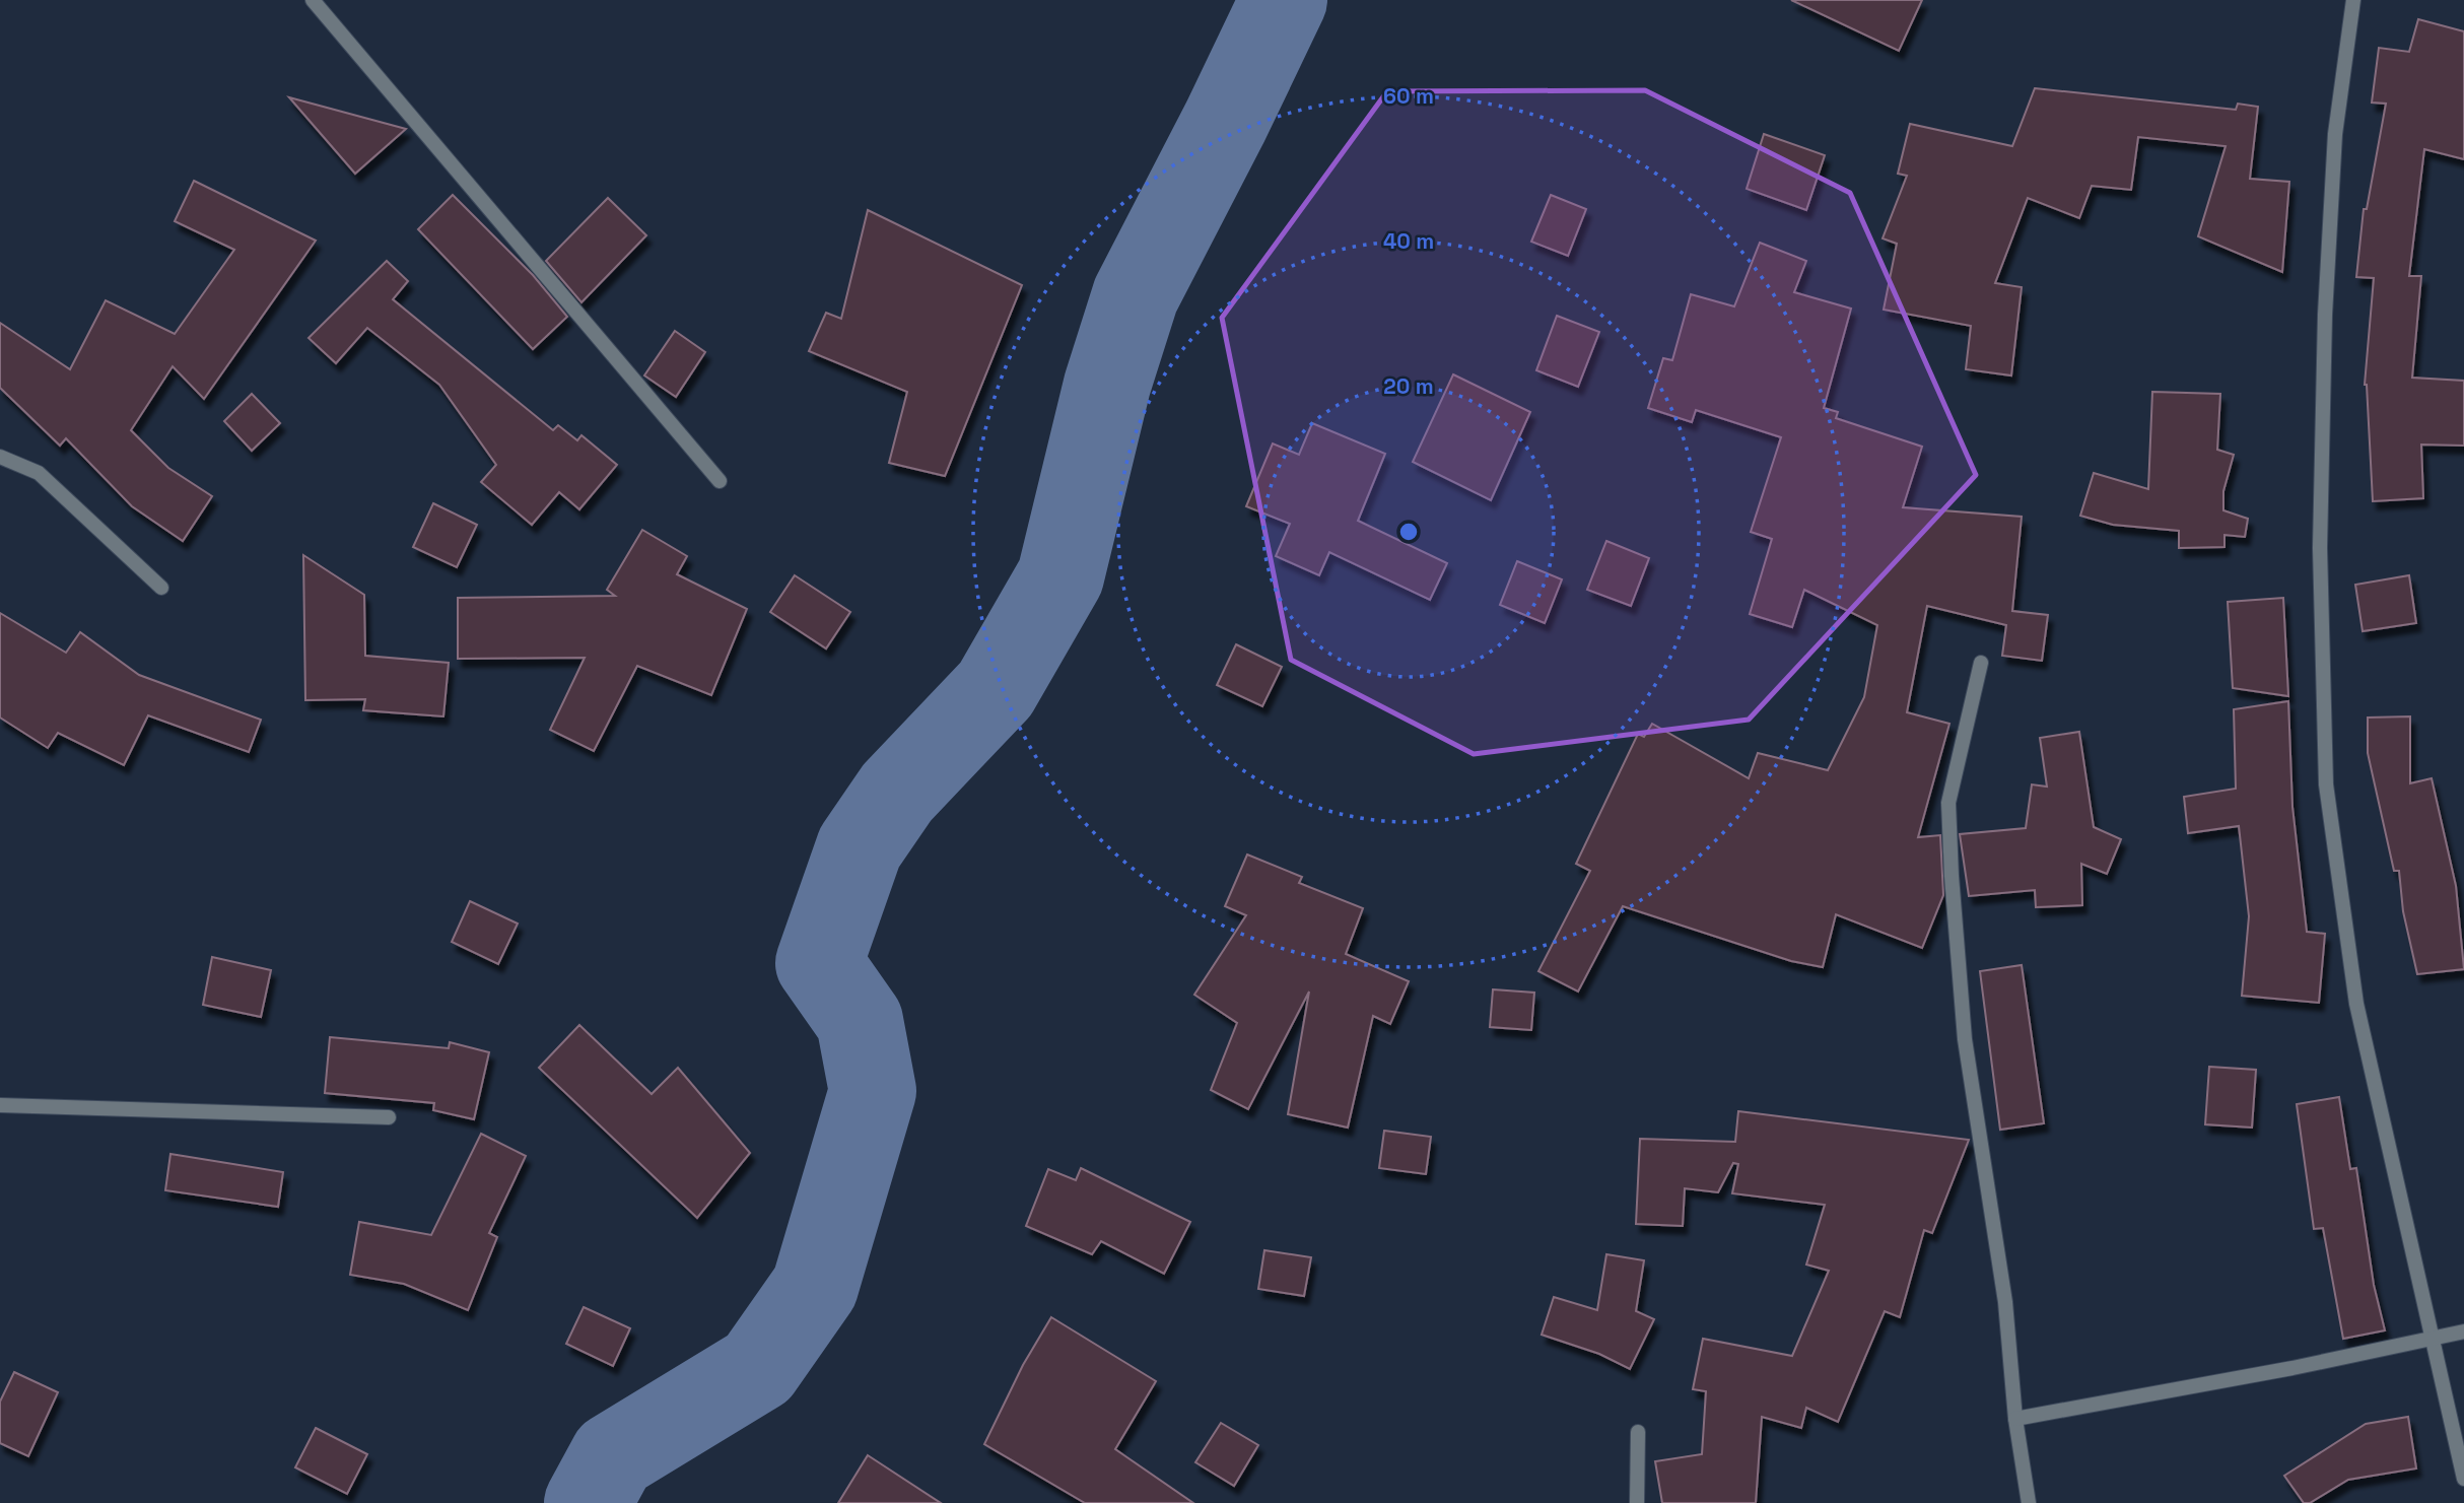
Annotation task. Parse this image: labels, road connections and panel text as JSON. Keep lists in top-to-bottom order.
{
  "rings": ["60 m", "40 m", "20 m"]
}
